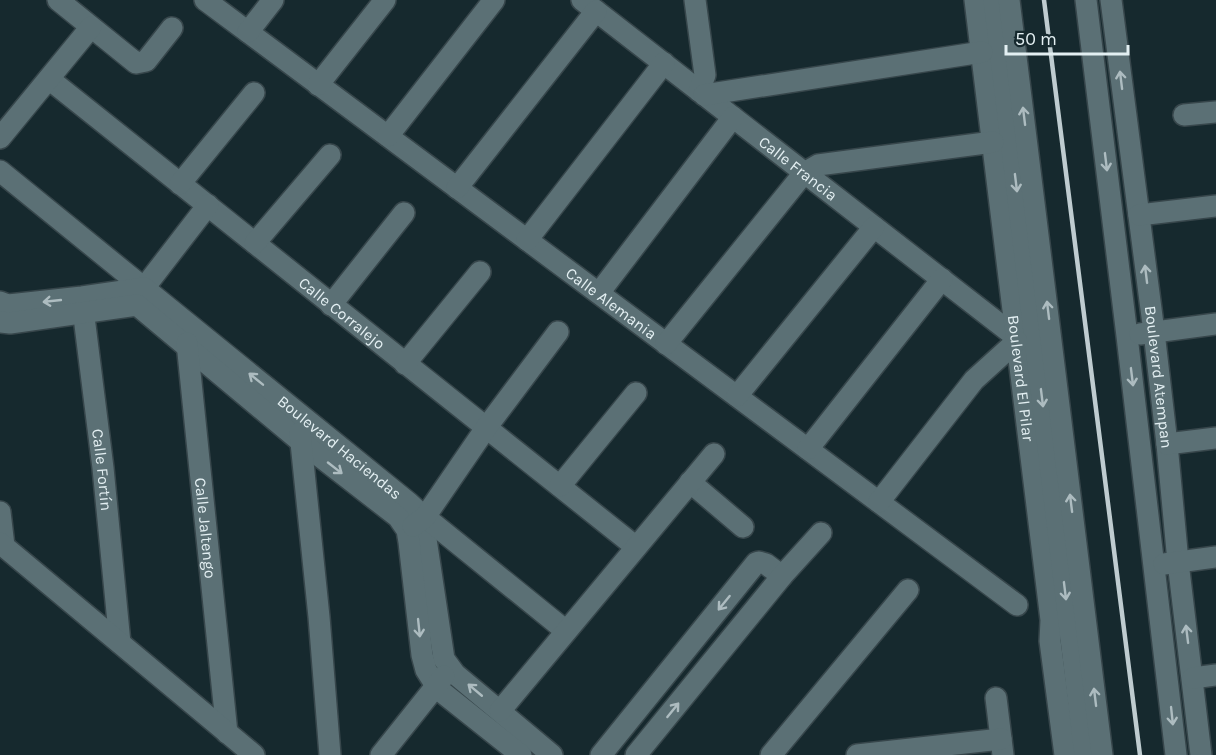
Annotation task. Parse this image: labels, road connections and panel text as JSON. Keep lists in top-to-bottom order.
{
  "streets": {
    "street": [
      "Calle Francia",
      "Calle Alemania",
      "Calle Corralejo",
      "Boulevard Atempan",
      "Boulevard El Pilar",
      "Boulevard Haciendas",
      "Calle Fortín",
      "Calle Jaltengo"
    ]
  },
  "crossings": [
    ["Calle Francia", "Boulevard El Pilar"],
    ["Boulevard Haciendas", "Calle Jaltengo"]
  ],
  "scale_bar": "50 m"
}
